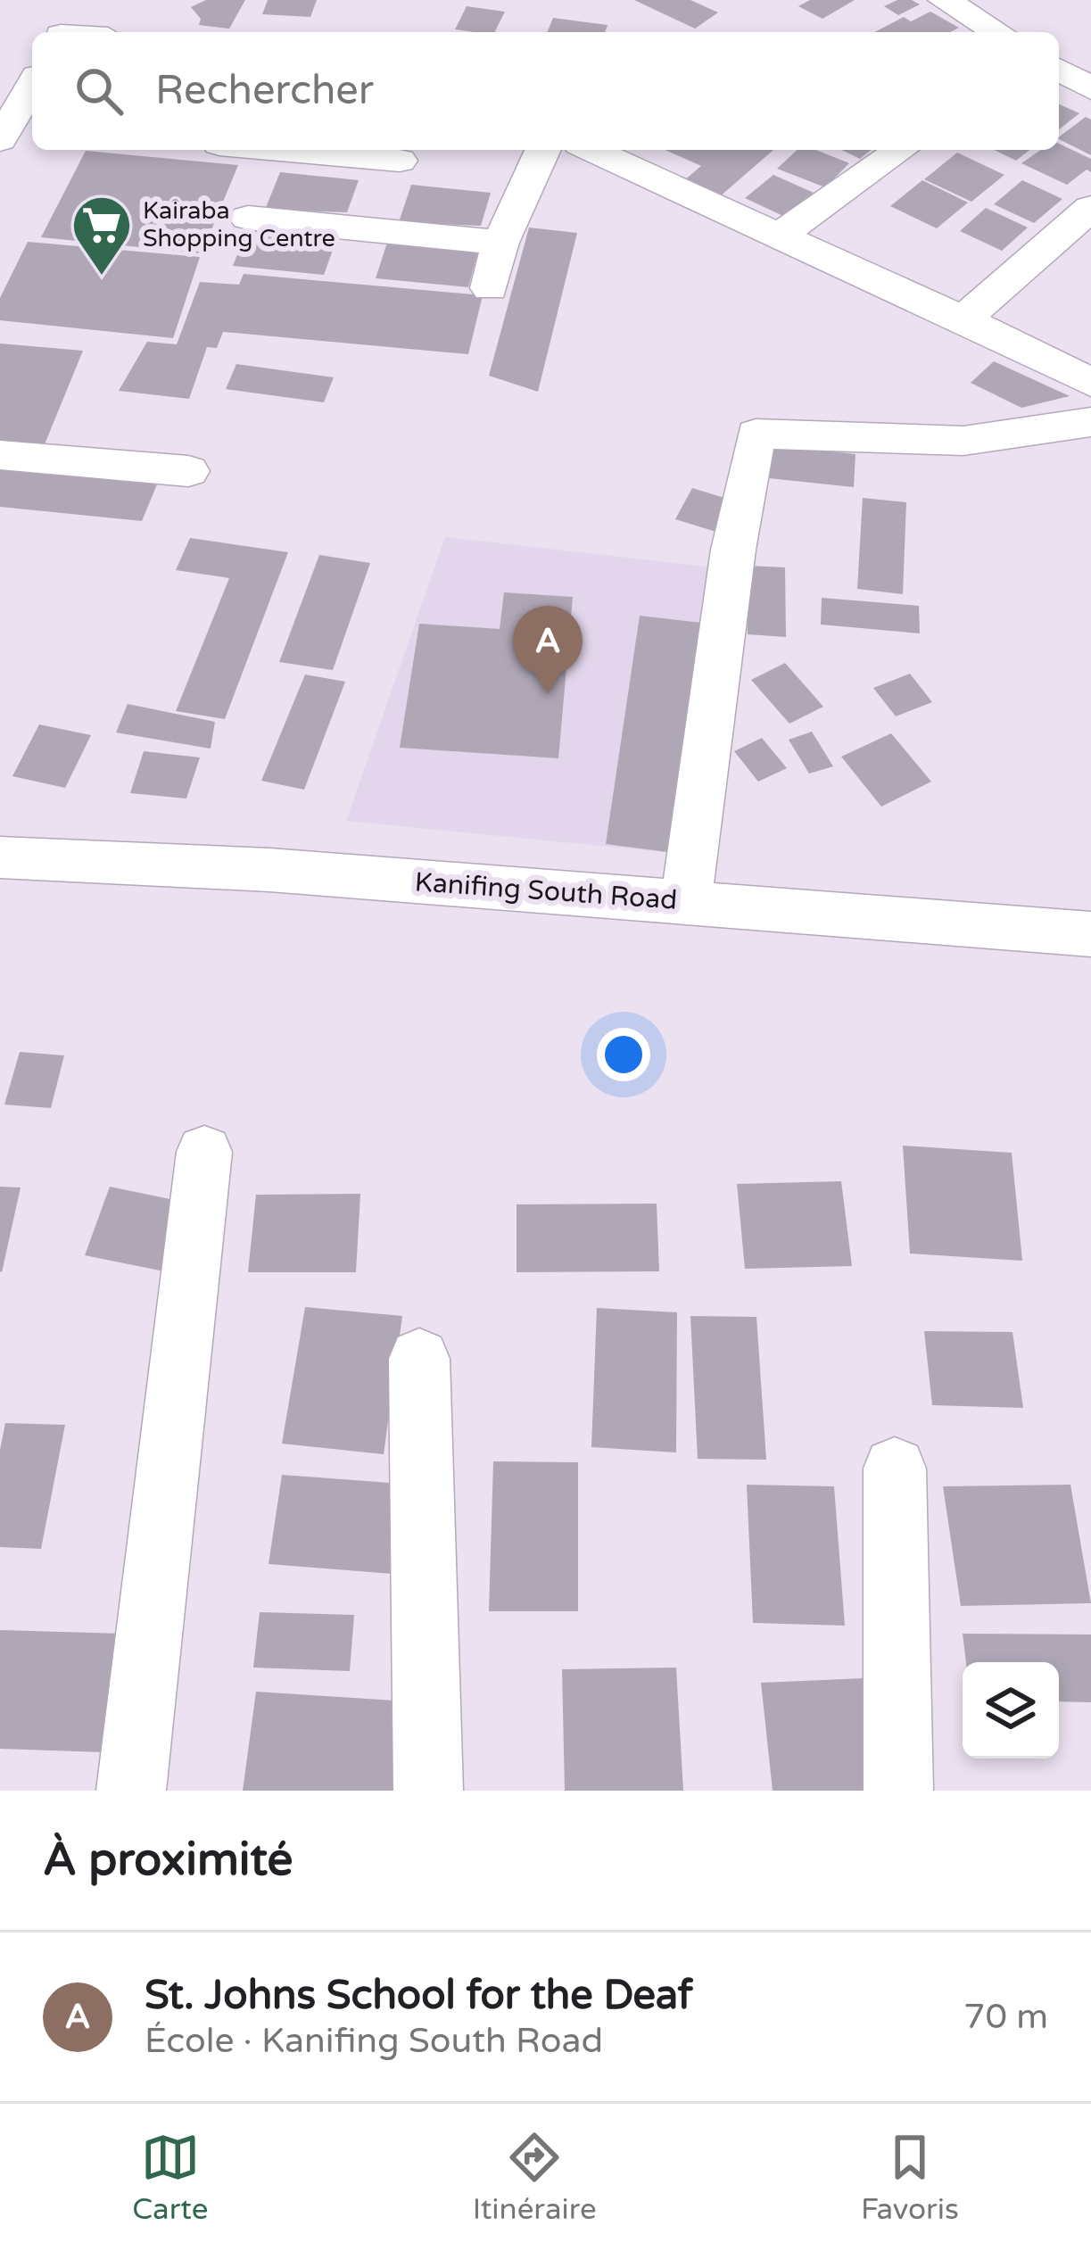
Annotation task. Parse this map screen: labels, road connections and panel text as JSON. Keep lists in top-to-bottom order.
{
  "streets": {
    "street": ["Kanifing South Road"]
  },
  "places": {
    "supermarket": ["Kairaba Shopping Centre"]
  },
  "page": {
    "search": "Rechercher",
    "pins": "A",
    "heading": "À proximité",
    "list": [
      {
        "mark": "A",
        "name": "St. Johns School for the Deaf",
        "note": "École · Kanifing South Road",
        "value": "70 m"
      }
    ],
    "nav": ["Carte", "Itinéraire", "Favoris"]
  }
}
